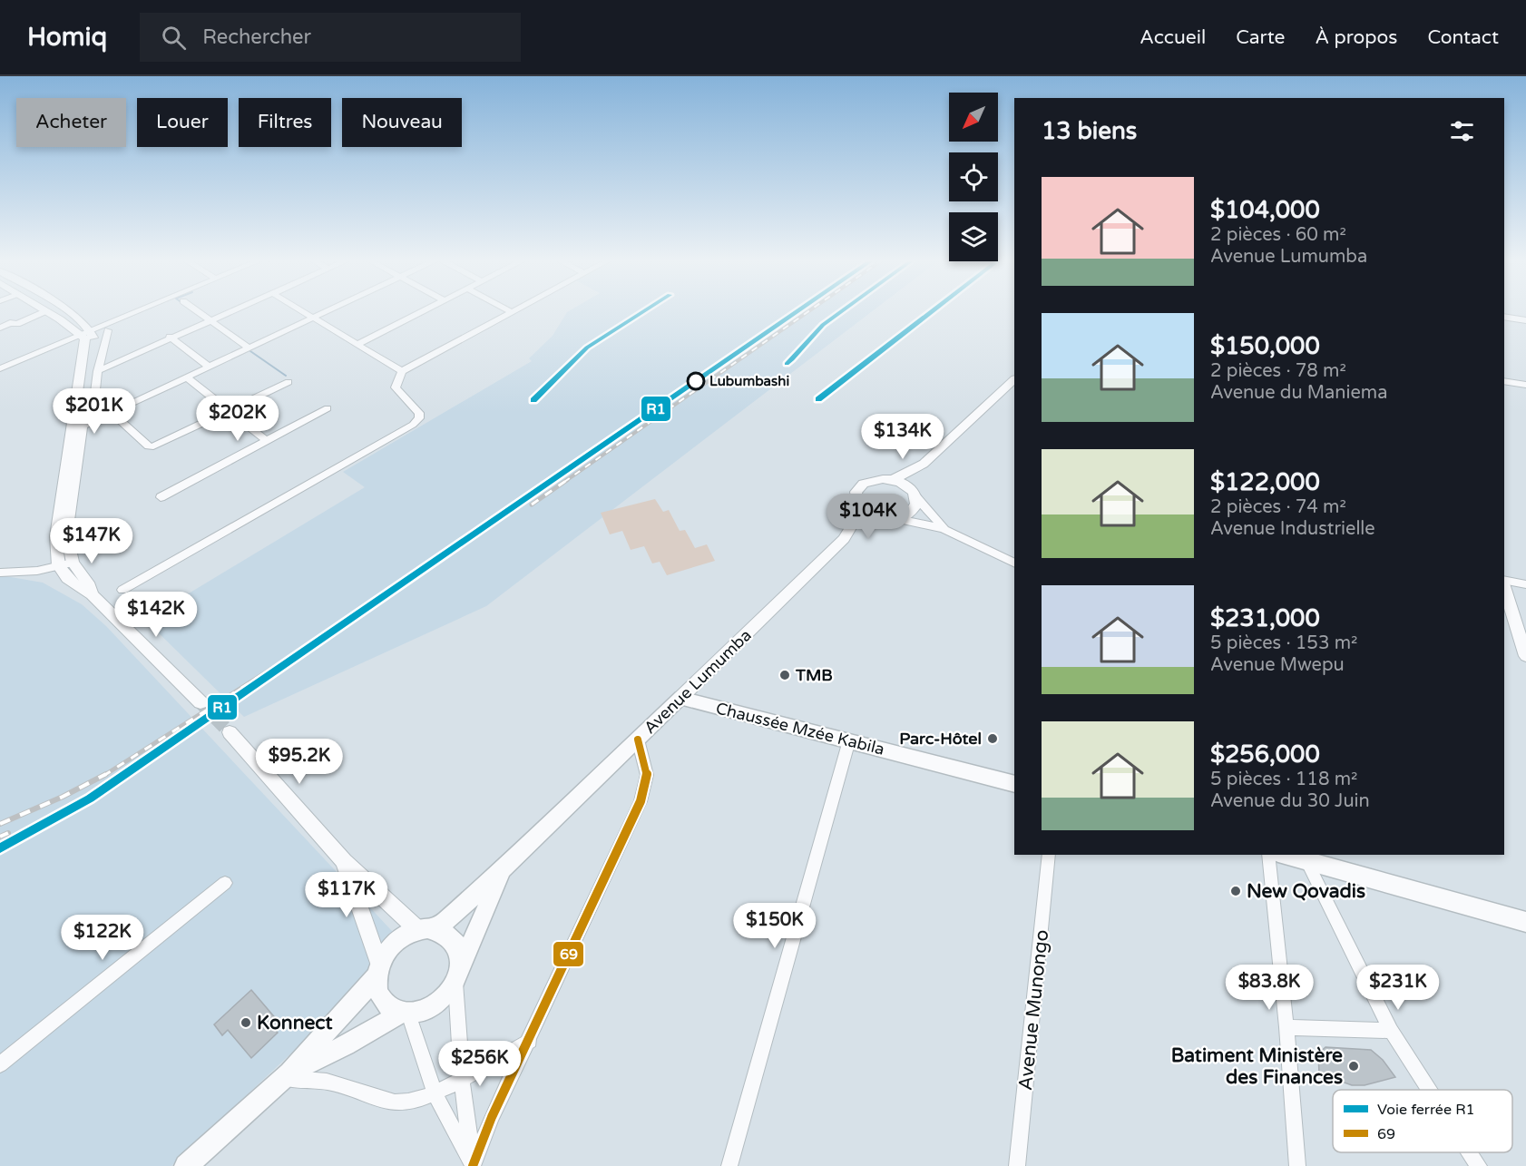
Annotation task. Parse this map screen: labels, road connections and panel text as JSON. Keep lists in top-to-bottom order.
{
  "streets": {
    "highway": ["Avenue Lumumba", "Chaussée Mzée Kabila"],
    "street": ["Avenue Munongo"]
  },
  "crossings": [
    ["Avenue Lumumba", "Chaussée Mzée Kabila"]
  ],
  "places": [
    "Lubumbashi",
    "TMB",
    "Parc-Hôtel",
    "New Qovadis",
    "Konnect",
    "Batiment Ministère des Finances"
  ],
  "lines": ["rail line R1", "transit line 69"],
  "legend": ["Voie ferrée R1", "69"],
  "north": "bottom left",
  "page": {
    "header": "Homiq",
    "search": "Rechercher",
    "nav": [
      "Accueil",
      "Carte",
      "À propos",
      "Contact"
    ],
    "chip": [
      "Acheter",
      "Louer",
      "Filtres",
      "Nouveau"
    ],
    "heading": "13 biens",
    "list": [
      {
        "name": "$104,000",
        "note": "2 pièces · 60 m² · Avenue Lumumba"
      },
      {
        "name": "$150,000",
        "note": "2 pièces · 78 m² · Avenue du Maniema"
      },
      {
        "name": "$122,000",
        "note": "2 pièces · 74 m² · Avenue Industrielle"
      },
      {
        "name": "$231,000",
        "note": "5 pièces · 153 m² · Avenue Mwepu"
      },
      {
        "name": "$256,000",
        "note": "5 pièces · 118 m² · Avenue du 30 Juin"
      }
    ],
    "price": [
      "$201K",
      "$202K",
      "$134K",
      "$104K",
      "$147K",
      "$142K",
      "$95.2K",
      "$117K",
      "$150K",
      "$122K",
      "$83.8K",
      "$231K",
      "$256K"
    ]
  }
}
